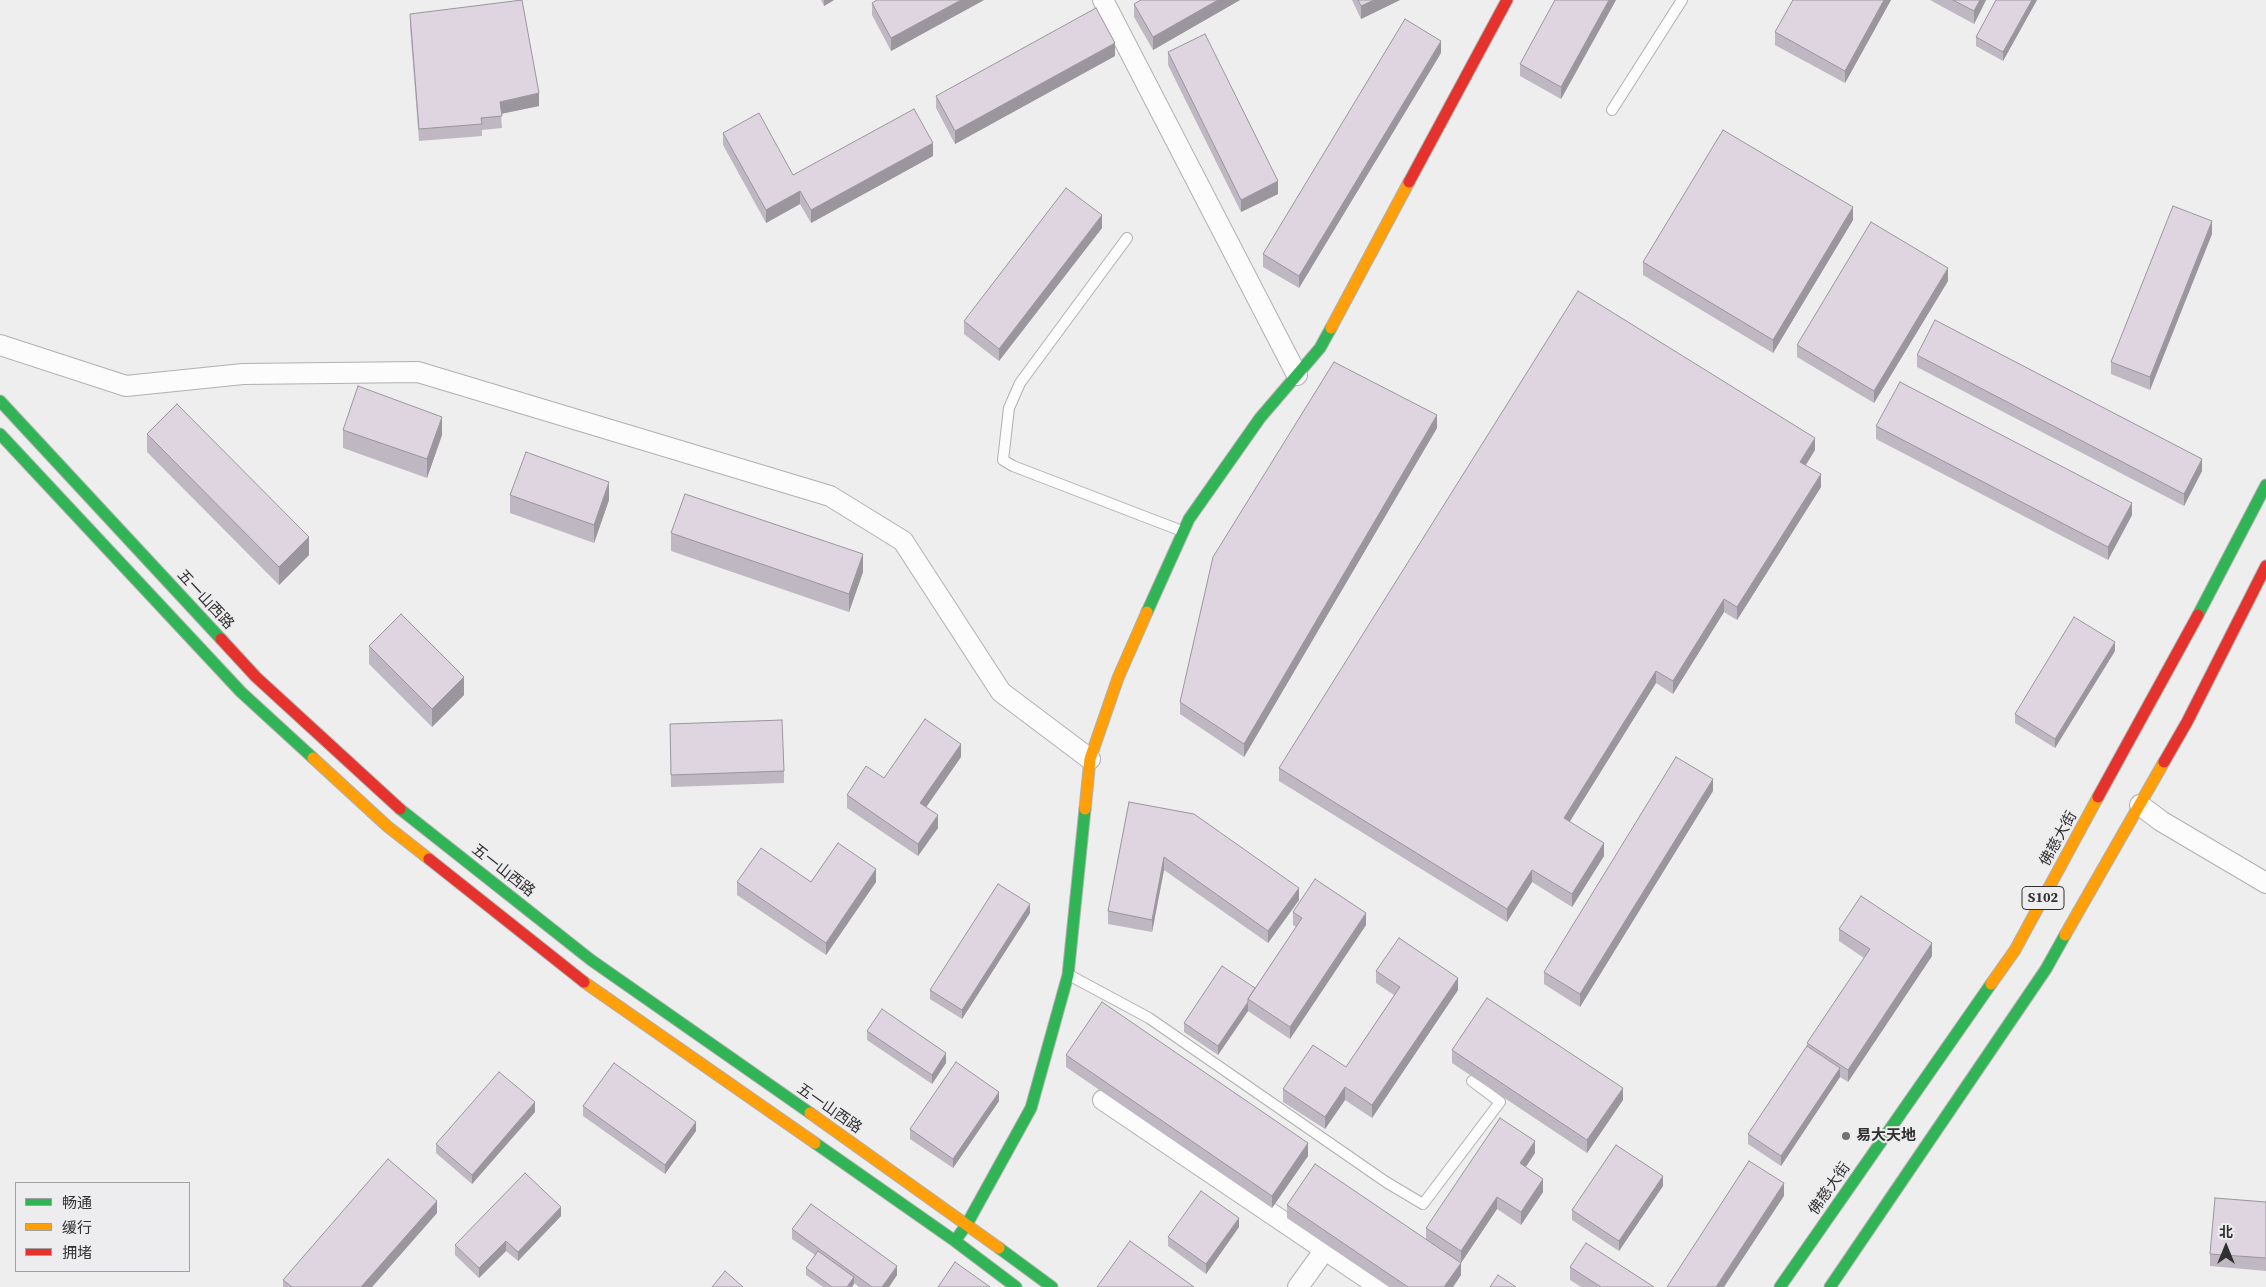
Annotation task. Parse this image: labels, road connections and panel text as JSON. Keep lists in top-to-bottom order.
{
  "streets": {
    "main road": ["五一山西路", "佛慈大街", "S102"]
  },
  "places": ["易大天地"],
  "legend": ["畅通", "缓行", "拥堵"],
  "north": "top"
}
